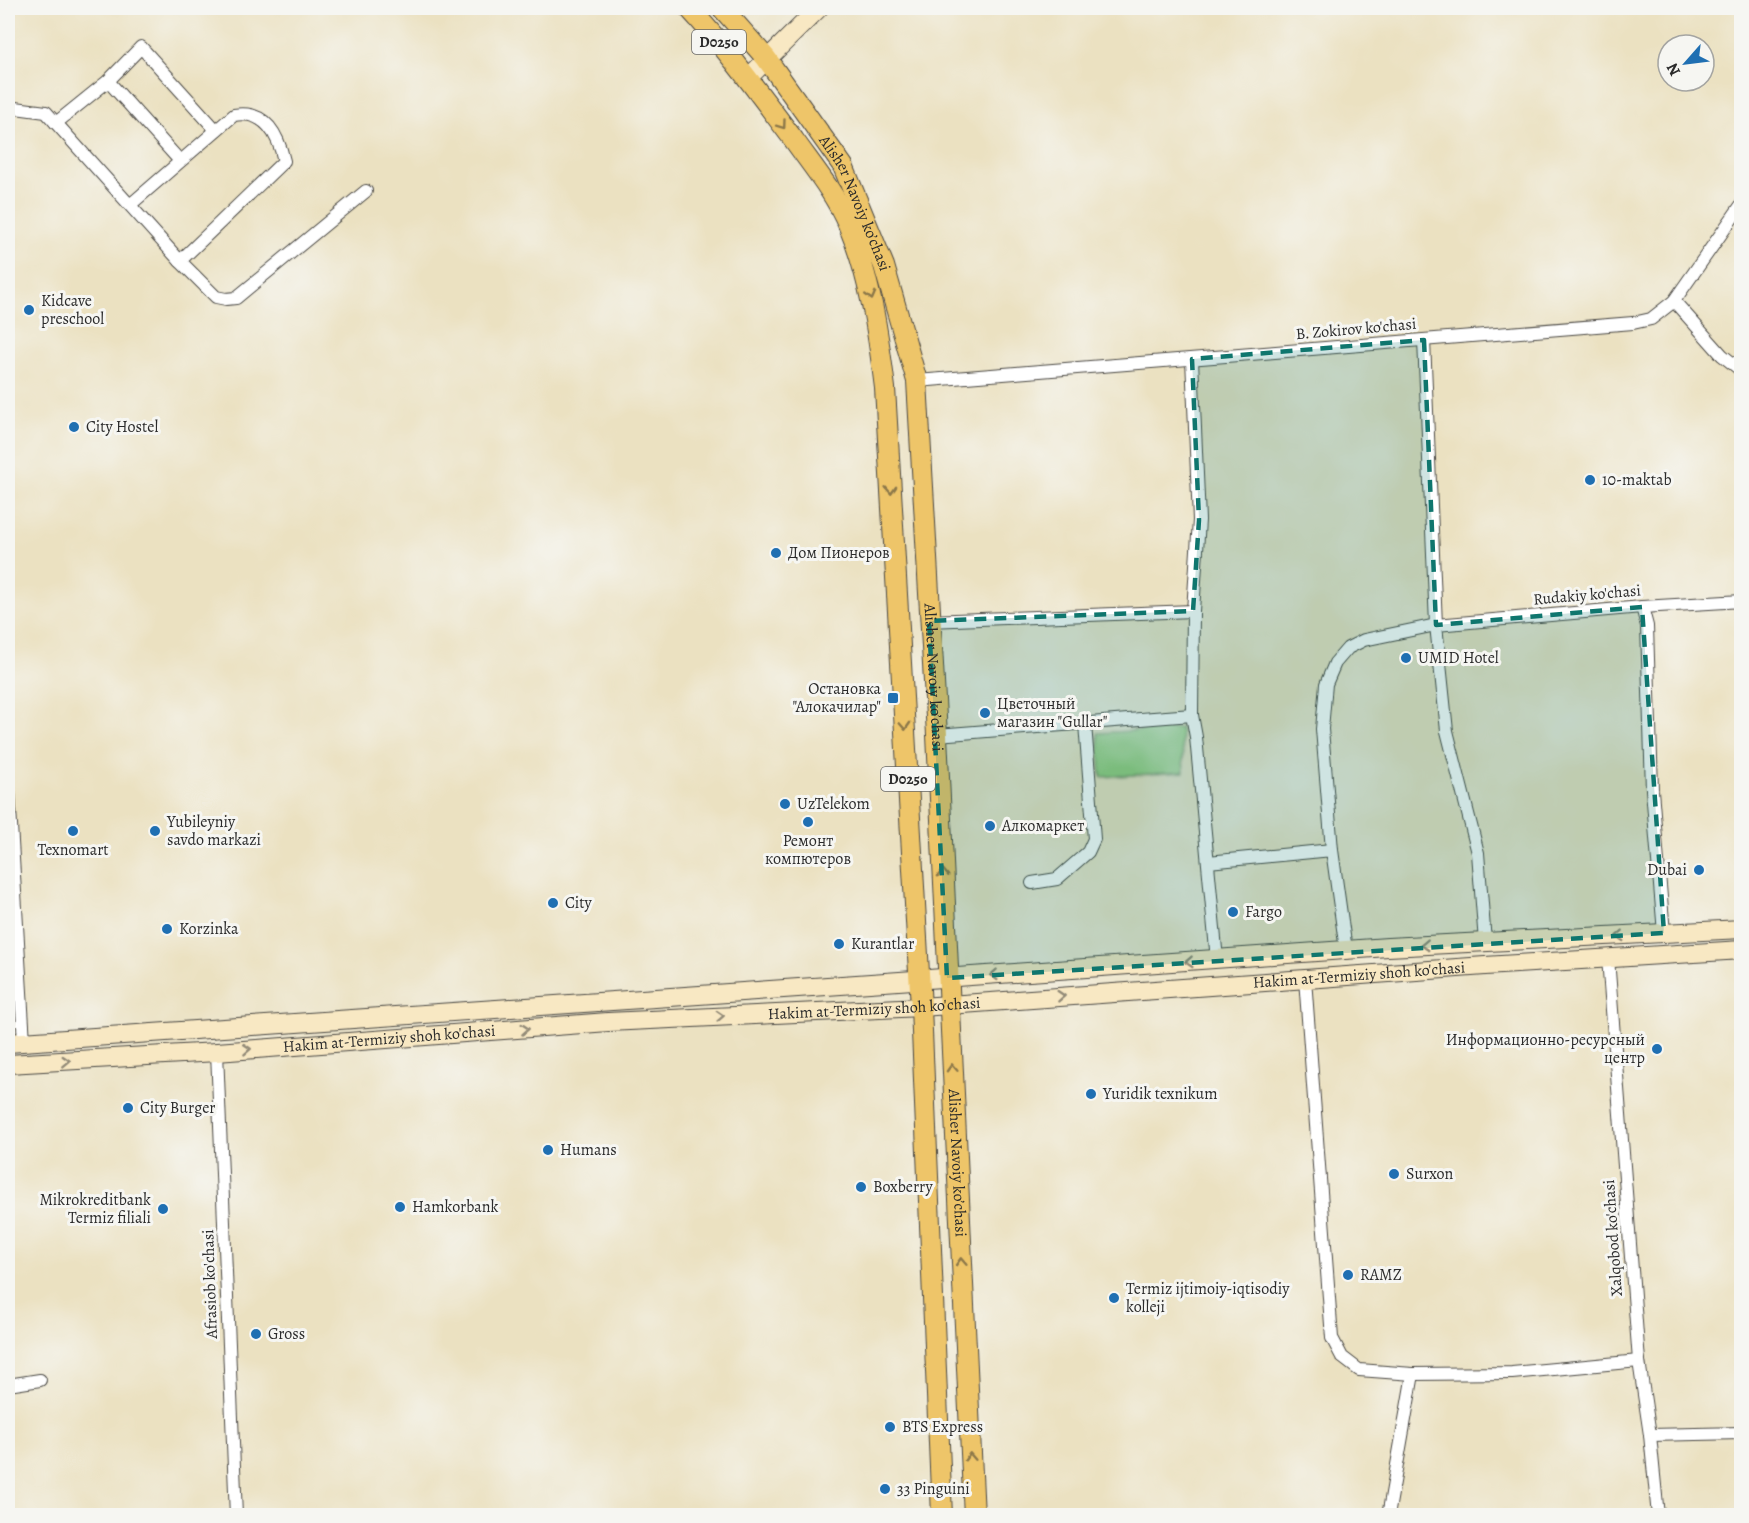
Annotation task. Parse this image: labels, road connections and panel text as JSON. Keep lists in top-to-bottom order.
{
  "streets": {
    "main road": ["D025o", "Alisher Navoiy ko’chasi", "Hakim at-Termiziy shoh ko'chasi"],
    "street": [
      "B. Zokirov ko'chasi",
      "Rudakiy ko'chasi",
      "Xalqobod ko'chasi",
      "Afrasiob ko'chasi"
    ]
  },
  "crossings": [
    ["D025o", "Alisher Navoiy ko’chasi"],
    ["Alisher Navoiy ko’chasi", "B. Zokirov ko'chasi"],
    ["Alisher Navoiy ko’chasi", "Hakim at-Termiziy shoh ko'chasi"],
    ["Rudakiy ko'chasi", "Hakim at-Termiziy shoh ko'chasi"],
    ["Hakim at-Termiziy shoh ko'chasi", "Xalqobod ko'chasi"],
    ["Hakim at-Termiziy shoh ko'chasi", "Afrasiob ko'chasi"]
  ],
  "places": {
    "other": [
      "Kidcave preschool",
      "City Hostel",
      "10-maktab",
      "Дом Пионеров",
      "UMID Hotel",
      "Цветочный магазин \"Gullar\"",
      "UzTelekom",
      "Ремонт компютеров",
      "Алкомаркет",
      "Texnomart",
      "Yubileyniy savdo markazi",
      "Dubai",
      "City",
      "Fargo",
      "Korzinka",
      "Kurantlar",
      "Информационно-ресурсный центр",
      "Yuridik texnikum",
      "City Burger",
      "Humans",
      "Surxon",
      "Boxberry",
      "Hamkorbank",
      "Mikrokreditbank Termiz filiali",
      "RAMZ",
      "Termiz ijtimoiy-iqtisodiy kolleji",
      "Gross",
      "BTS Express",
      "33 Pinguini"
    ],
    "transit": ["Остановка \"Алокачилар\""]
  },
  "north": "bottom left"
}
